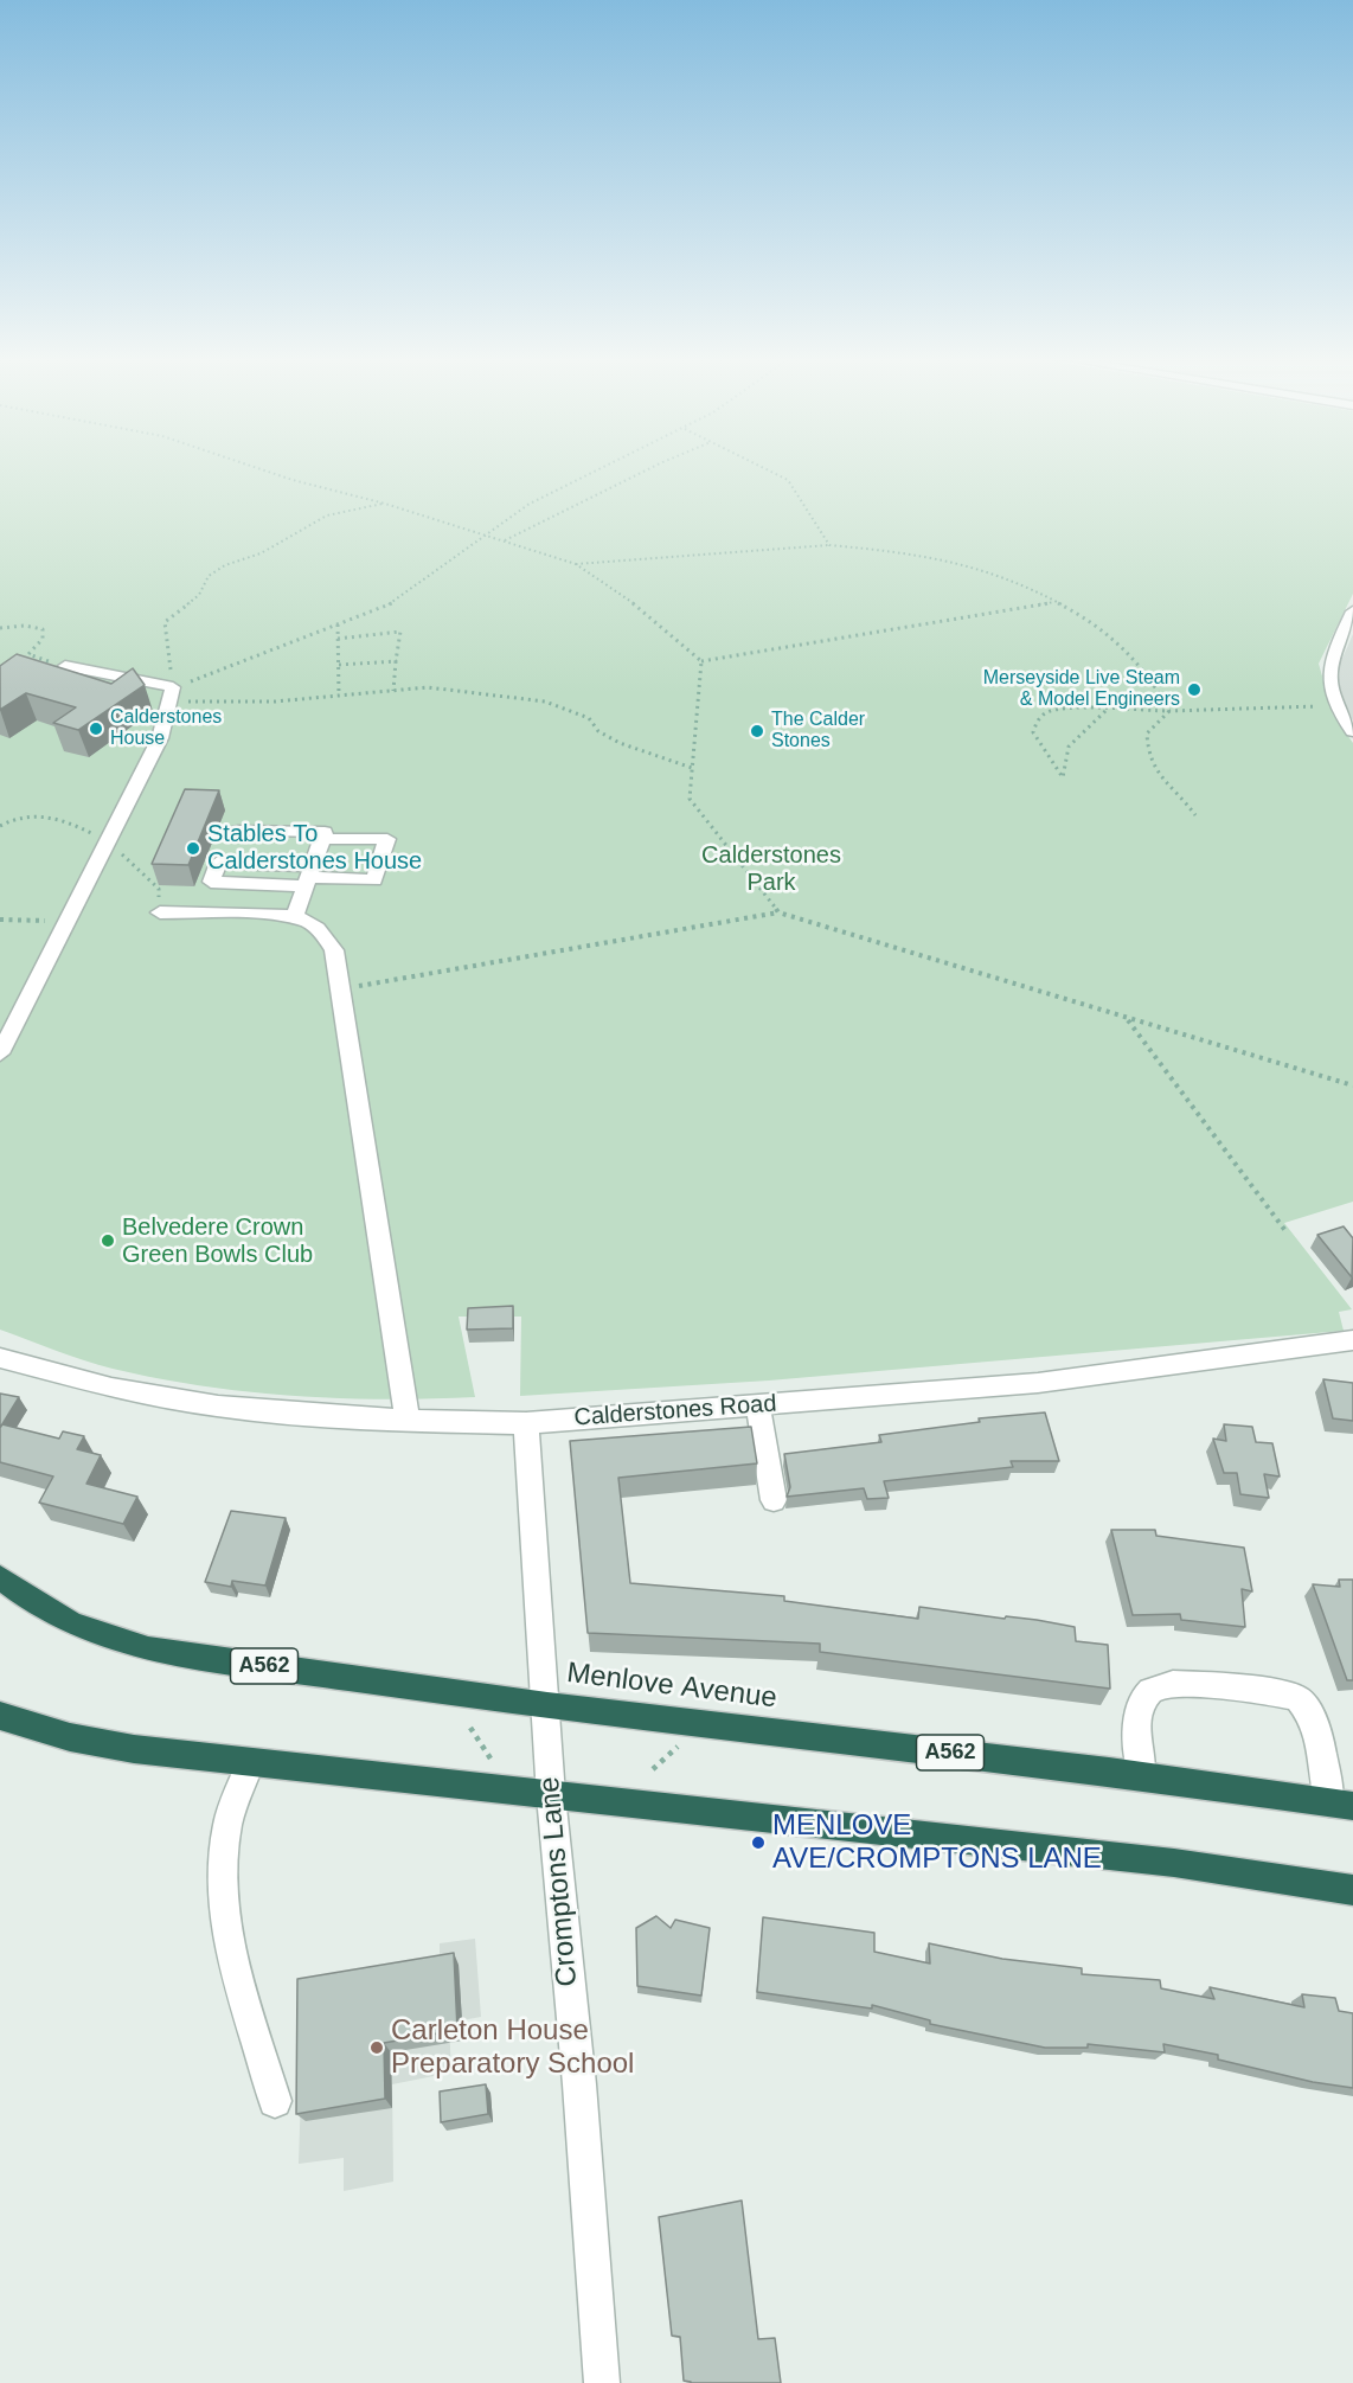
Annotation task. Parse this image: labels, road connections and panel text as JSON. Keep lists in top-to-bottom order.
{
  "streets": {
    "highway": ["A562", "Menlove Avenue"],
    "street": ["Calderstones Road", "Cromptons Lane"]
  },
  "crossings": [
    ["Calderstones Road", "Cromptons Lane"],
    ["Menlove Avenue", "Cromptons Lane"]
  ],
  "parks": ["Calderstones Park"],
  "places": [
    "Merseyside Live Steam & Model Engineers",
    "Calderstones House",
    "The Calder Stones",
    "Stables To Calderstones House",
    "Belvedere Crown Green Bowls Club",
    "MENLOVE AVE/CROMPTONS LANE",
    "Carleton House Preparatory School"
  ]
}
